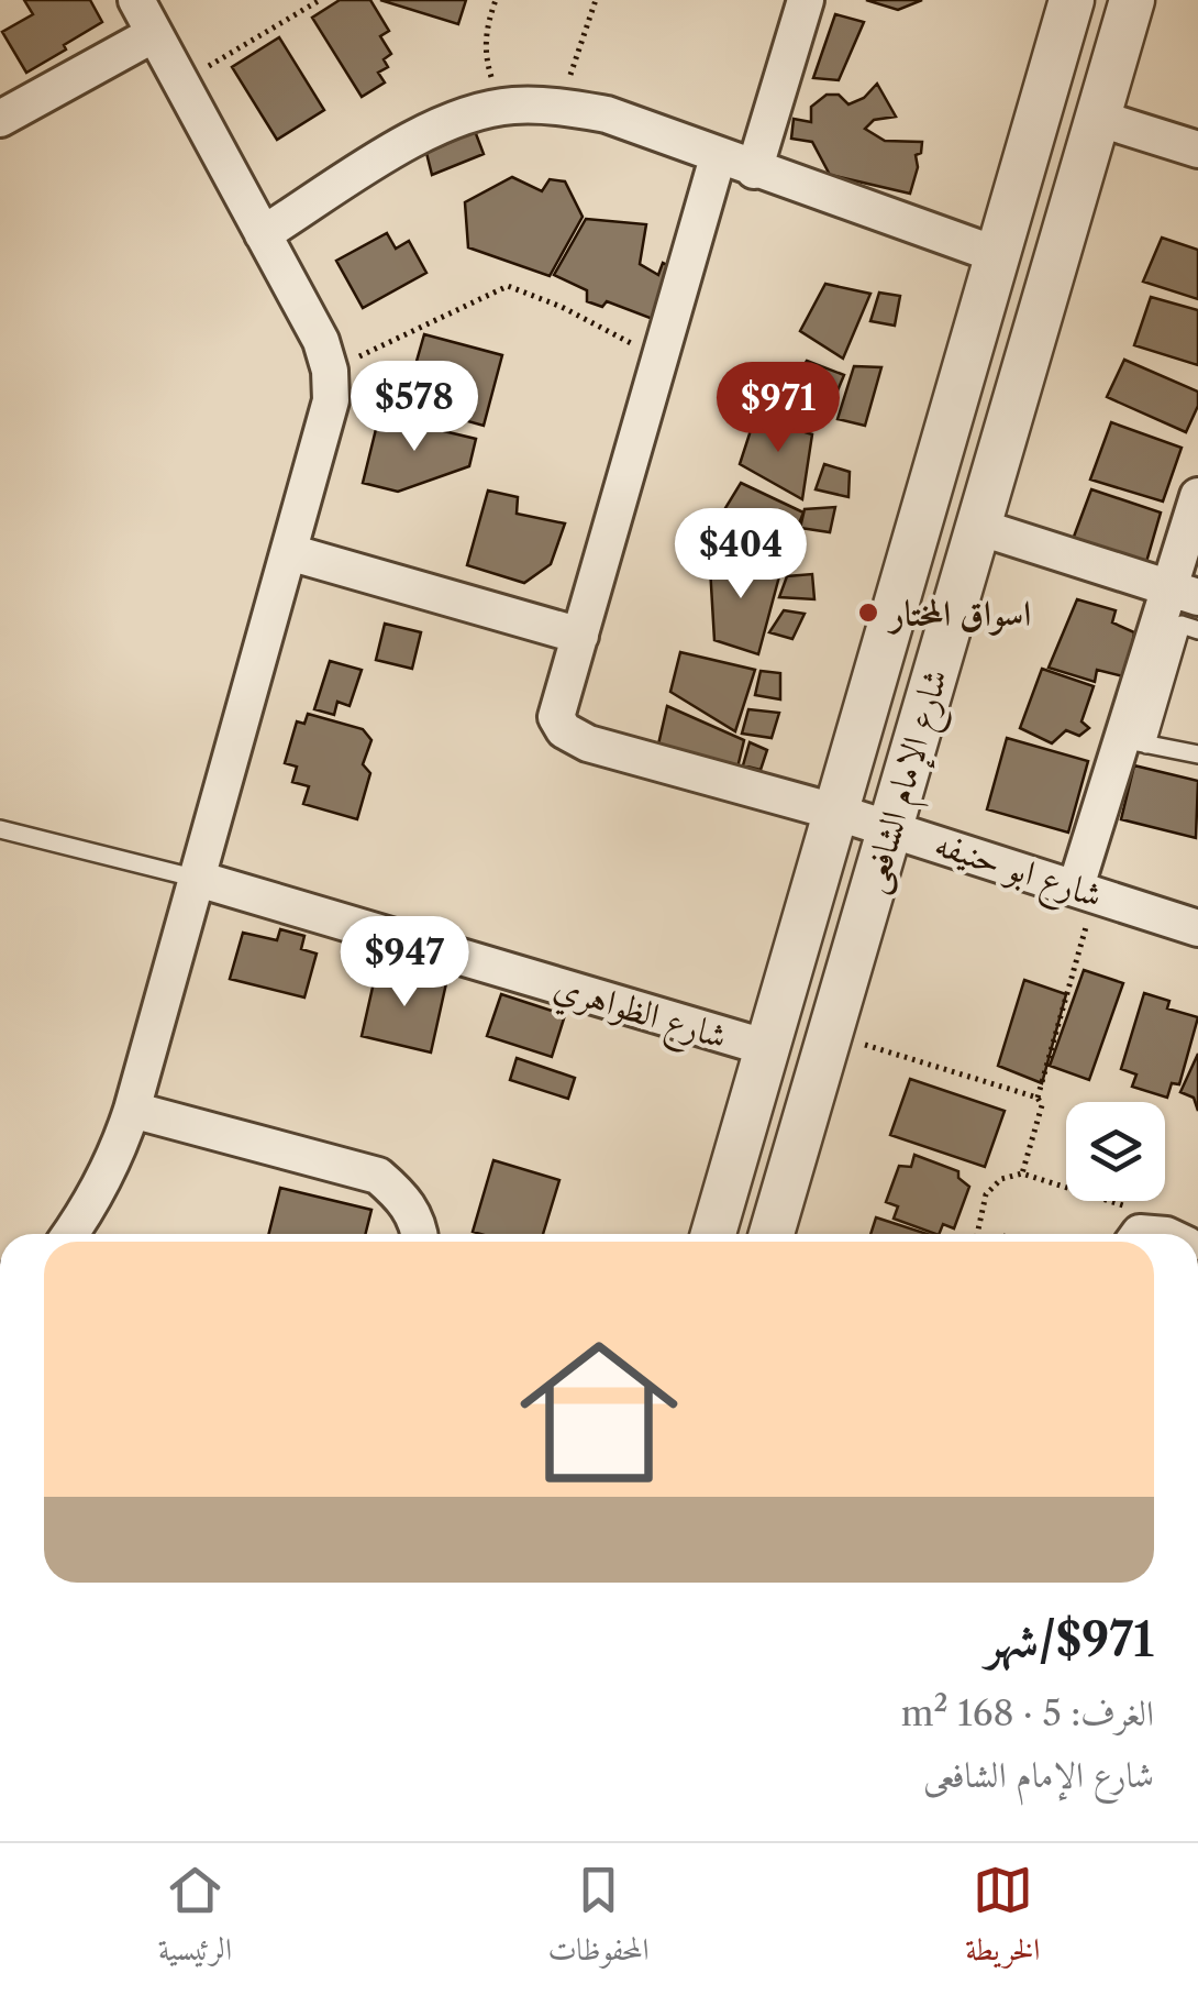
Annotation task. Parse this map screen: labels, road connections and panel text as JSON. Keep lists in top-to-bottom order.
{
  "streets": {
    "street": ["شارع الإمام الشافعى", "شارع ابو حنيفه", "شارع الظواهري"]
  },
  "crossings": [
    ["شارع الإمام الشافعى", "شارع ابو حنيفه"],
    ["شارع الإمام الشافعى", "شارع الظواهري"]
  ],
  "places": ["اسواق المختار"],
  "page": {
    "price": [
      "$578",
      "$971",
      "$404",
      "$947"
    ],
    "list": [
      {
        "name": "$971/شهر",
        "note": "الغرف: 5 · 168 m² · شارع الإمام الشافعى"
      }
    ],
    "tabs": ["الخريطة", "المحفوظات", "الرئيسية"]
  }
}
